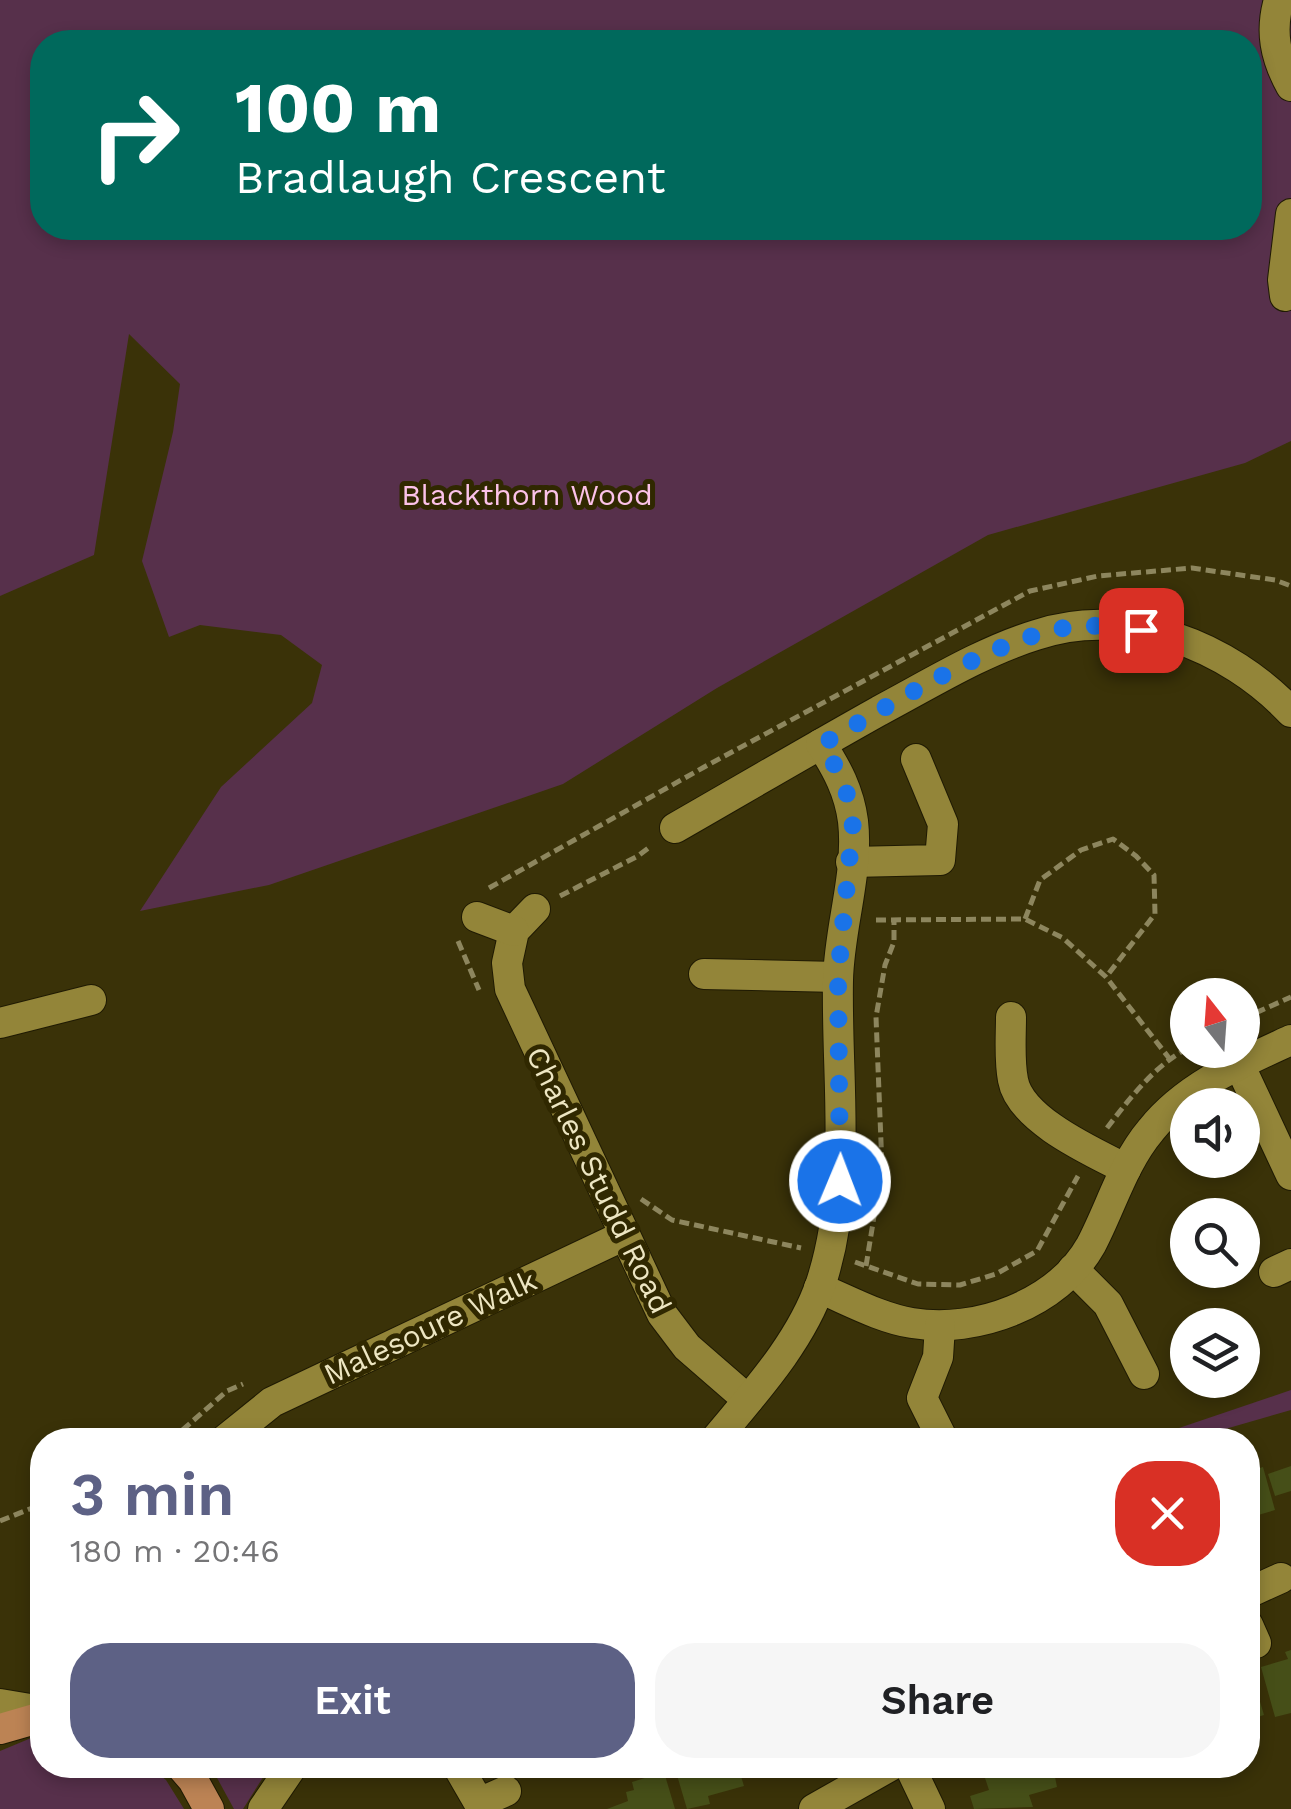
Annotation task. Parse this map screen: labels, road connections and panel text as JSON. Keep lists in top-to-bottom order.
{
  "streets": {
    "street": ["Charles Studd Road", "Malesoure Walk"]
  },
  "crossings": [
    ["Charles Studd Road", "Malesoure Walk"]
  ],
  "parks": ["Blackthorn Wood"],
  "north": "top",
  "page": {
    "turn": ["100 m", "Bradlaugh Crescent"],
    "heading": ["3 min", "180 m · 20:46"],
    "buttons": ["Exit", "Share"]
  }
}
